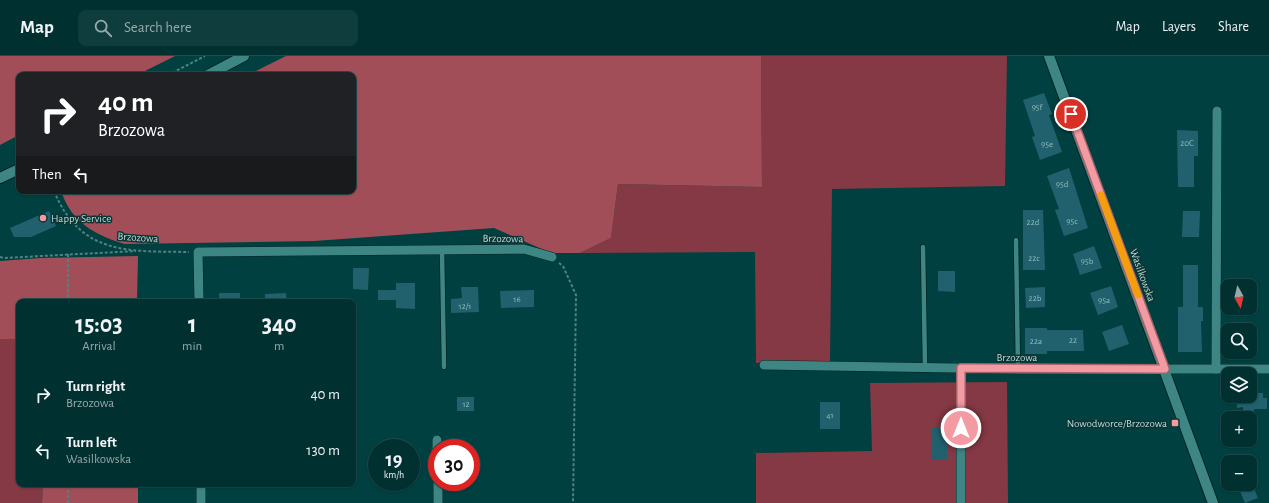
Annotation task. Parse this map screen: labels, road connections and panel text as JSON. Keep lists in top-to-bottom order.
{
  "streets": {
    "street": ["Brzozowa", "Wasilkowska"]
  },
  "crossings": [
    ["Brzozowa", "Wasilkowska"]
  ],
  "places": {
    "other": ["Happy Service"],
    "transit": ["Nowodworce/Brzozowa"]
  },
  "house_numbers": [
    "95f",
    "20C",
    "95e",
    "95d",
    "95c",
    "22d",
    "22c",
    "95b",
    "22b",
    "16",
    "95a",
    "12/1",
    "22",
    "22a",
    "12",
    "41"
  ],
  "north": "bottom",
  "page": {
    "header": "Map",
    "search": "Search here",
    "nav": ["Map", "Layers", "Share"],
    "turn": ["40 m", "Brzozowa"],
    "then": "Then",
    "map_buttons": ["+", "−"],
    "eta": [
      "15:03",
      "Arrival",
      "1",
      "min",
      "340",
      "m"
    ],
    "list": [
      {
        "name": "Turn right",
        "note": "Brzozowa",
        "value": "40 m"
      },
      {
        "name": "Turn left",
        "note": "Wasilkowska",
        "value": "130 m"
      }
    ],
    "speed": "19 km/h",
    "limit": "30"
  }
}
